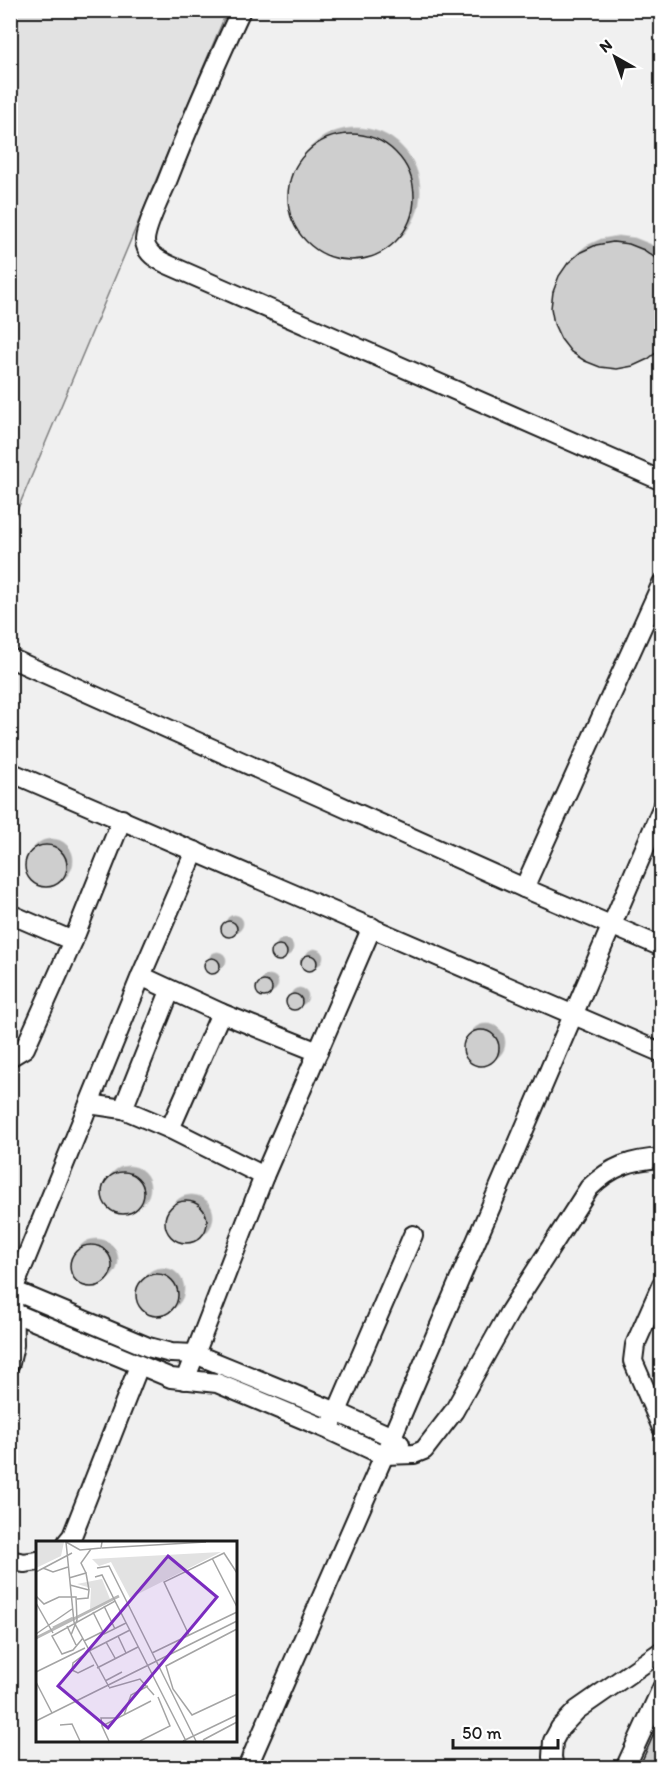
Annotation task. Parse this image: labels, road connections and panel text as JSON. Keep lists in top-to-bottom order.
{
  "scale_bar": "50 m",
  "north": "top left"
}
